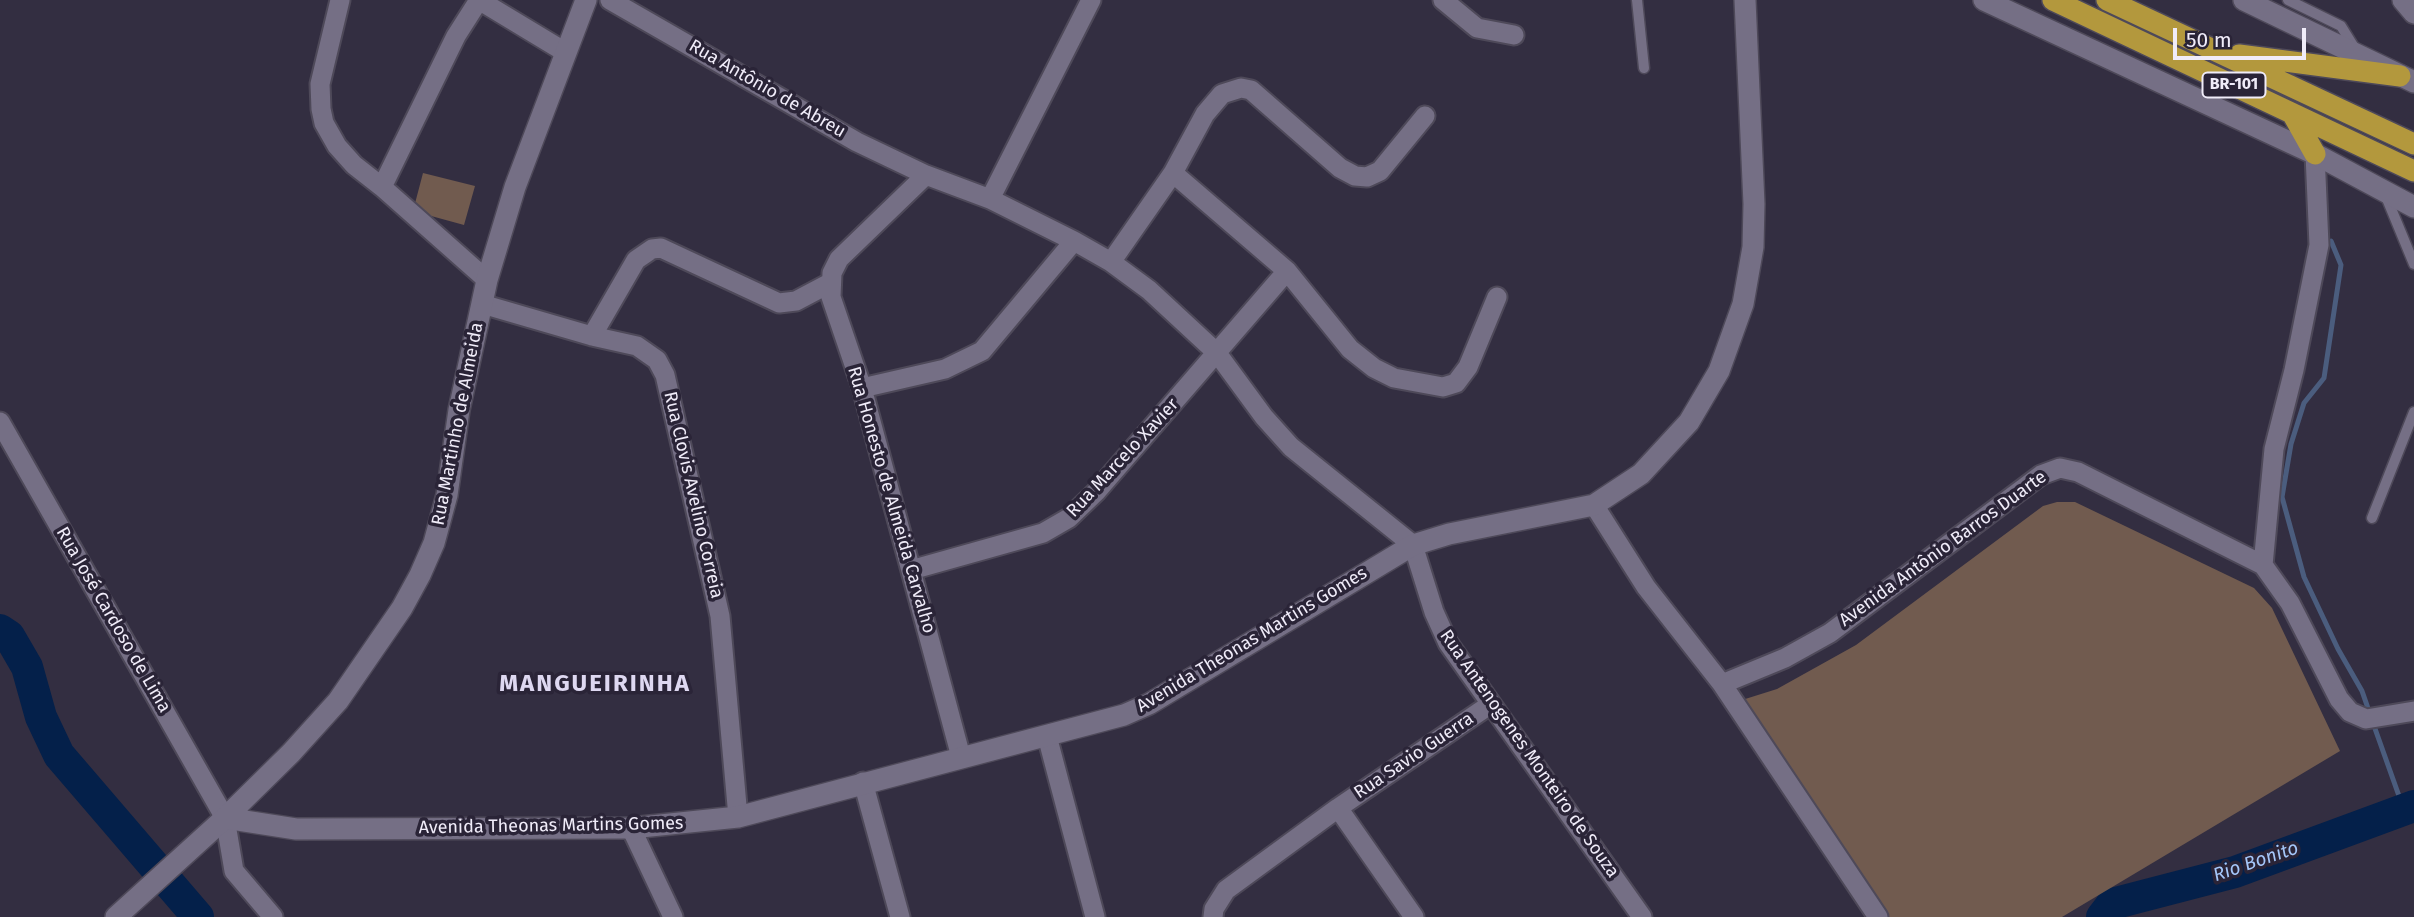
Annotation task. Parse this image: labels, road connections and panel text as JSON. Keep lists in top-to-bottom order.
{
  "streets": {
    "highway": ["BR-101"],
    "street": [
      "Rua Antônio de Abreu",
      "Rua Martinho de Almeida",
      "Rua Marcelo Xavier",
      "Rua Clovis Avelino Correia",
      "Rua Honesto de Almeida Carvalho",
      "Avenida Antônio Barros Duarte",
      "Rua José Cardoso de Lima",
      "Avenida Theonas Martins Gomes",
      "Rua Antenogenes Monteiro de Souza",
      "Rua Savio Guerra"
    ]
  },
  "crossings": [
    ["Rua Antônio de Abreu", "Rua Marcelo Xavier"],
    ["Rua Antônio de Abreu", "Avenida Theonas Martins Gomes"],
    ["Rua Antônio de Abreu", "Rua Antenogenes Monteiro de Souza"],
    ["Rua Martinho de Almeida", "Rua Clovis Avelino Correia"],
    ["Rua Martinho de Almeida", "Rua José Cardoso de Lima"],
    ["Rua Martinho de Almeida", "Avenida Theonas Martins Gomes"],
    ["Rua Marcelo Xavier", "Rua Honesto de Almeida Carvalho"],
    ["Rua Clovis Avelino Correia", "Avenida Theonas Martins Gomes"],
    ["Rua Honesto de Almeida Carvalho", "Avenida Theonas Martins Gomes"],
    ["Rua José Cardoso de Lima", "Avenida Theonas Martins Gomes"],
    ["Avenida Theonas Martins Gomes", "Rua Antenogenes Monteiro de Souza"],
    ["Rua Antenogenes Monteiro de Souza", "Rua Savio Guerra"]
  ],
  "districts": ["MANGUEIRINHA"],
  "water": ["Rio Bonito"],
  "scale_bar": "50 m"
}
